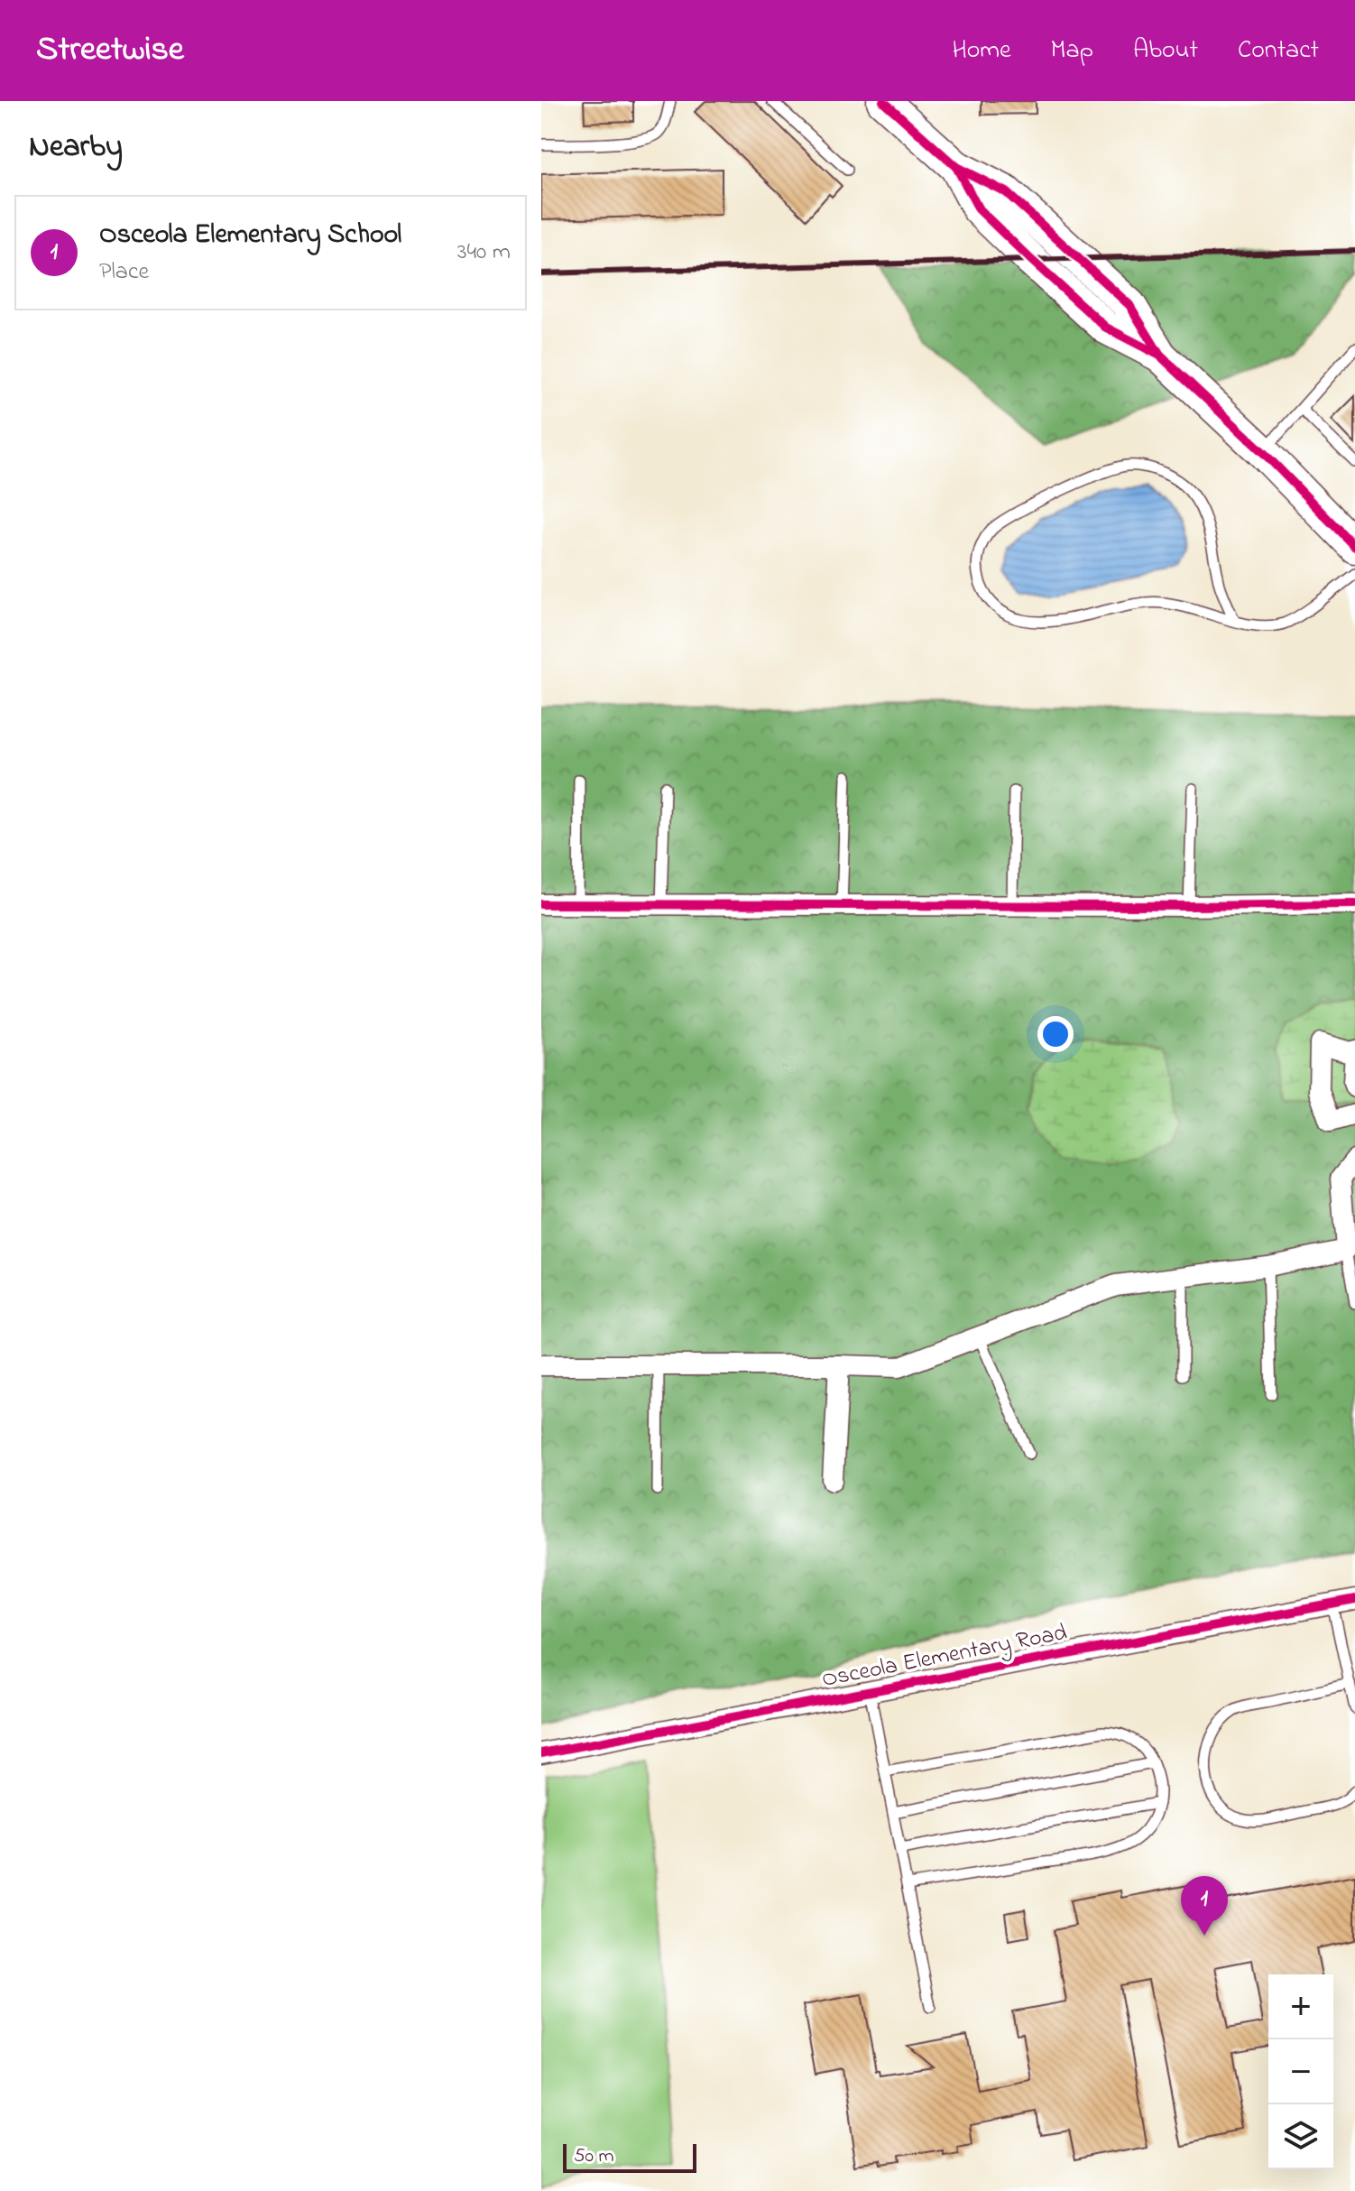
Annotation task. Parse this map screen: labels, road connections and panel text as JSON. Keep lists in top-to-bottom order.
{
  "streets": {
    "street": ["Osceola Elementary Road"]
  },
  "scale_bar": "50 m",
  "page": {
    "header": "Streetwise",
    "nav": [
      "Home",
      "Map",
      "About",
      "Contact"
    ],
    "heading": "Nearby",
    "list": [
      {
        "mark": "1",
        "name": "Osceola Elementary School",
        "note": "Place",
        "value": "340 m"
      }
    ],
    "pins": "1",
    "map_buttons": ["+", "−"],
    "scale": "50 m"
  }
}
